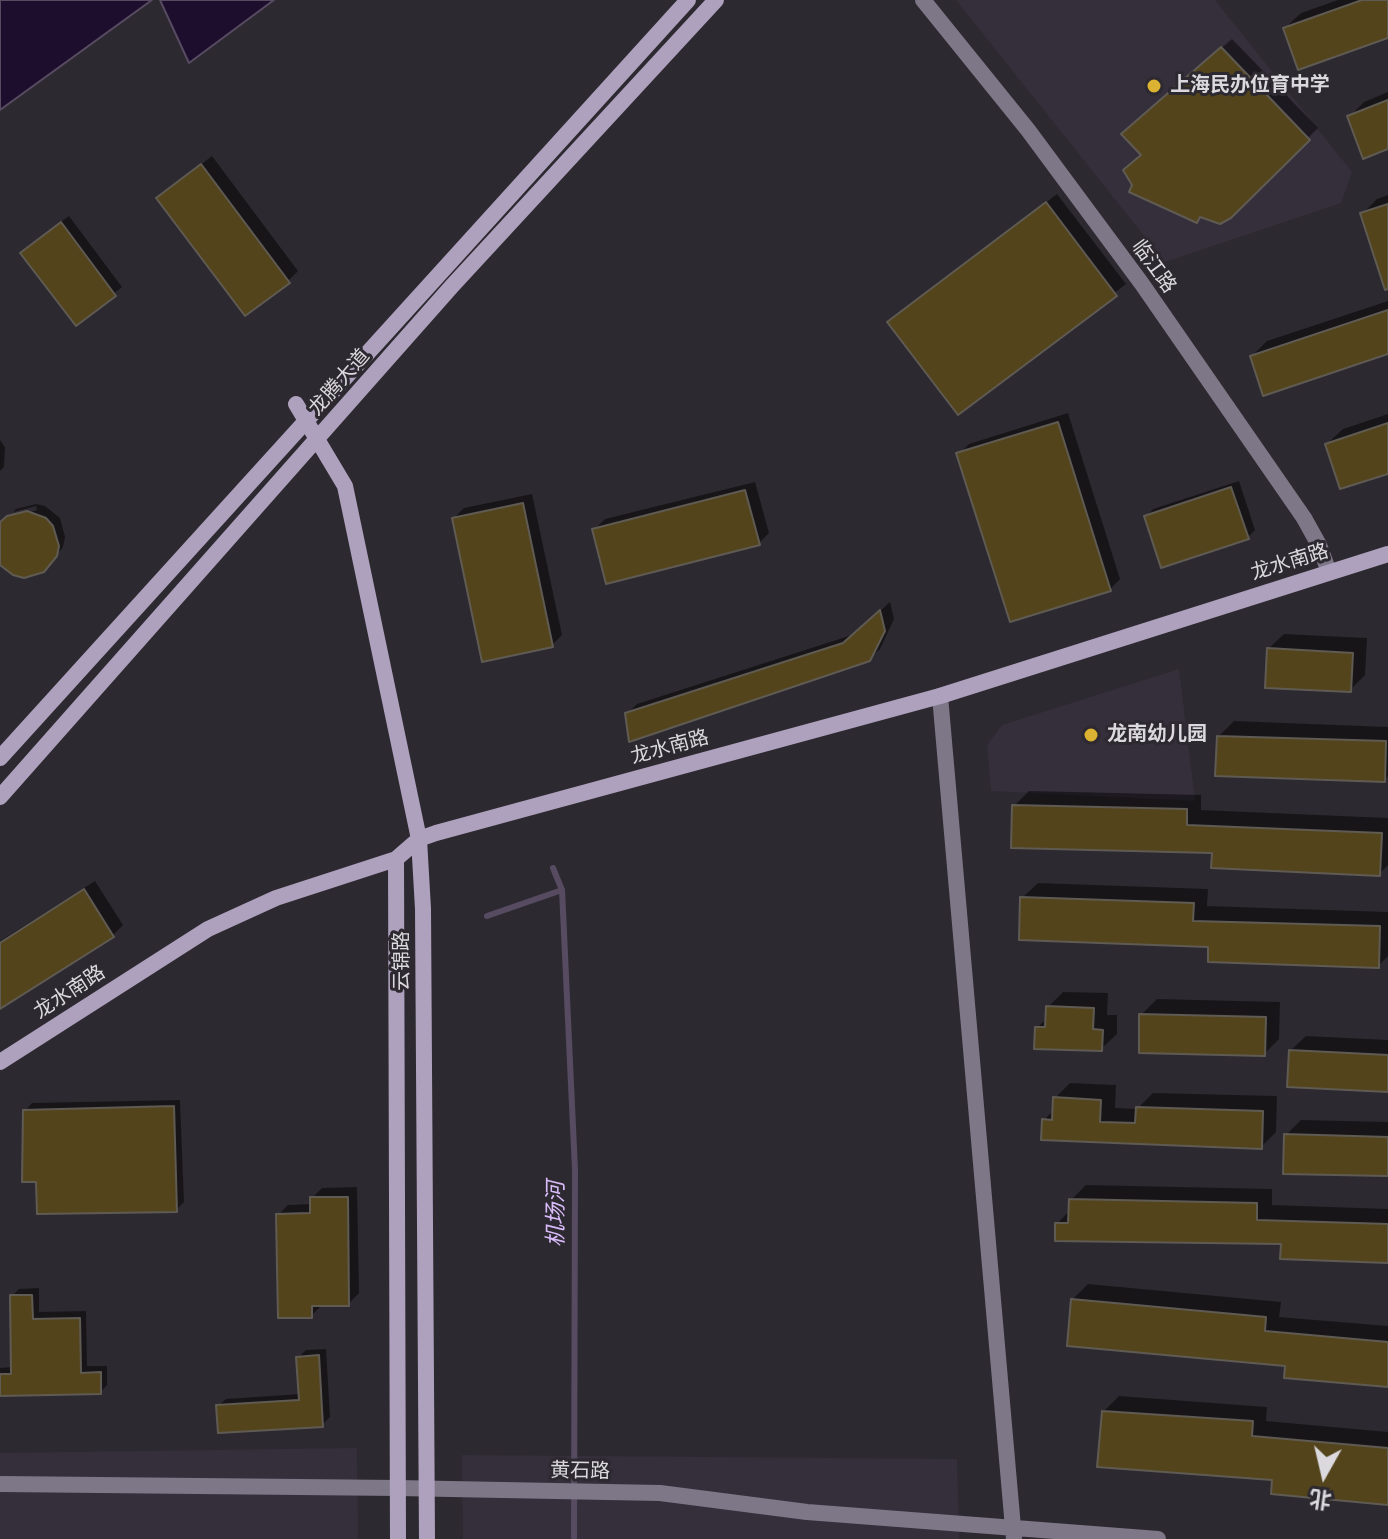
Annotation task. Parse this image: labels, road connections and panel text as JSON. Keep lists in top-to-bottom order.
{
  "streets": {
    "main road": ["龙腾大道", "龙水南路", "云锦路"],
    "street": ["临江路", "黄石路"]
  },
  "crossings": [
    ["临江路", "龙水南路"],
    ["龙腾大道", "云锦路"],
    ["龙水南路", "云锦路"],
    ["云锦路", "黄石路"]
  ],
  "water": ["机场河"],
  "places": ["上海民办位育中学", "龙南幼儿园"],
  "north": "bottom"
}
